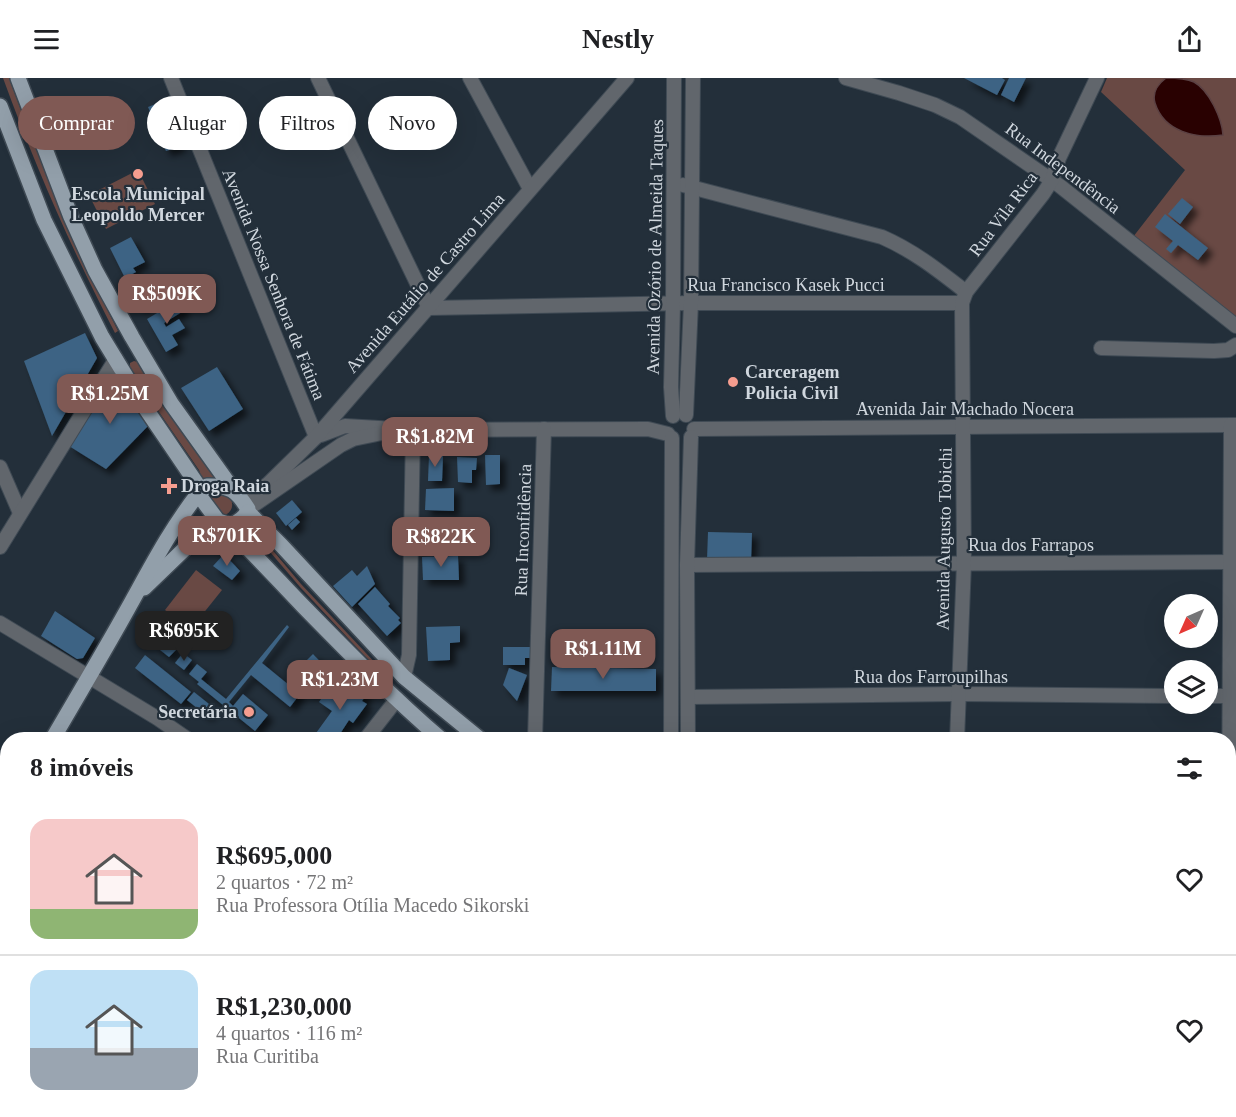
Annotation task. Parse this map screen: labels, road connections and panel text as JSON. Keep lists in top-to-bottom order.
{
  "streets": {
    "street": [
      "Rua Independência",
      "Rua Vila Rica",
      "Avenida Ozório de Almeida Taques",
      "Avenida Eutálio de Castro Lima",
      "Avenida Nossa Senhora de Fátima",
      "Rua Francisco Kasek Pucci",
      "Avenida Jair Machado Nocera",
      "Rua Inconfidência",
      "Avenida Augusto Tobichi",
      "Rua dos Farrapos",
      "Rua dos Farroupilhas"
    ]
  },
  "crossings": [
    ["Rua Independência", "Rua Vila Rica"],
    ["Rua Vila Rica", "Rua Francisco Kasek Pucci"],
    ["Rua Vila Rica", "Avenida Augusto Tobichi"],
    ["Avenida Ozório de Almeida Taques", "Rua Francisco Kasek Pucci"],
    ["Avenida Ozório de Almeida Taques", "Avenida Jair Machado Nocera"],
    ["Avenida Eutálio de Castro Lima", "Avenida Nossa Senhora de Fátima"],
    ["Avenida Eutálio de Castro Lima", "Rua Francisco Kasek Pucci"],
    ["Rua Francisco Kasek Pucci", "Avenida Augusto Tobichi"],
    ["Avenida Jair Machado Nocera", "Avenida Augusto Tobichi"],
    ["Avenida Augusto Tobichi", "Rua dos Farrapos"],
    ["Avenida Augusto Tobichi", "Rua dos Farroupilhas"]
  ],
  "places": {
    "other": ["Escola Municipal Leopoldo Mercer", "Carceragem Policia Civil", "Secretária"],
    "health": ["Droga Raia"]
  },
  "north": "bottom left",
  "page": {
    "header": "Nestly",
    "chip": [
      "Comprar",
      "Alugar",
      "Filtros",
      "Novo"
    ],
    "price": [
      "R$509K",
      "R$1.25M",
      "R$1.82M",
      "R$701K",
      "R$822K",
      "R$695K",
      "R$1.11M",
      "R$1.23M"
    ],
    "heading": "8 imóveis",
    "list": [
      {
        "name": "R$695,000",
        "note": "2 quartos · 72 m² · Rua Professora Otília Macedo Sikorski"
      },
      {
        "name": "R$1,230,000",
        "note": "4 quartos · 116 m² · Rua Curitiba"
      }
    ]
  }
}
